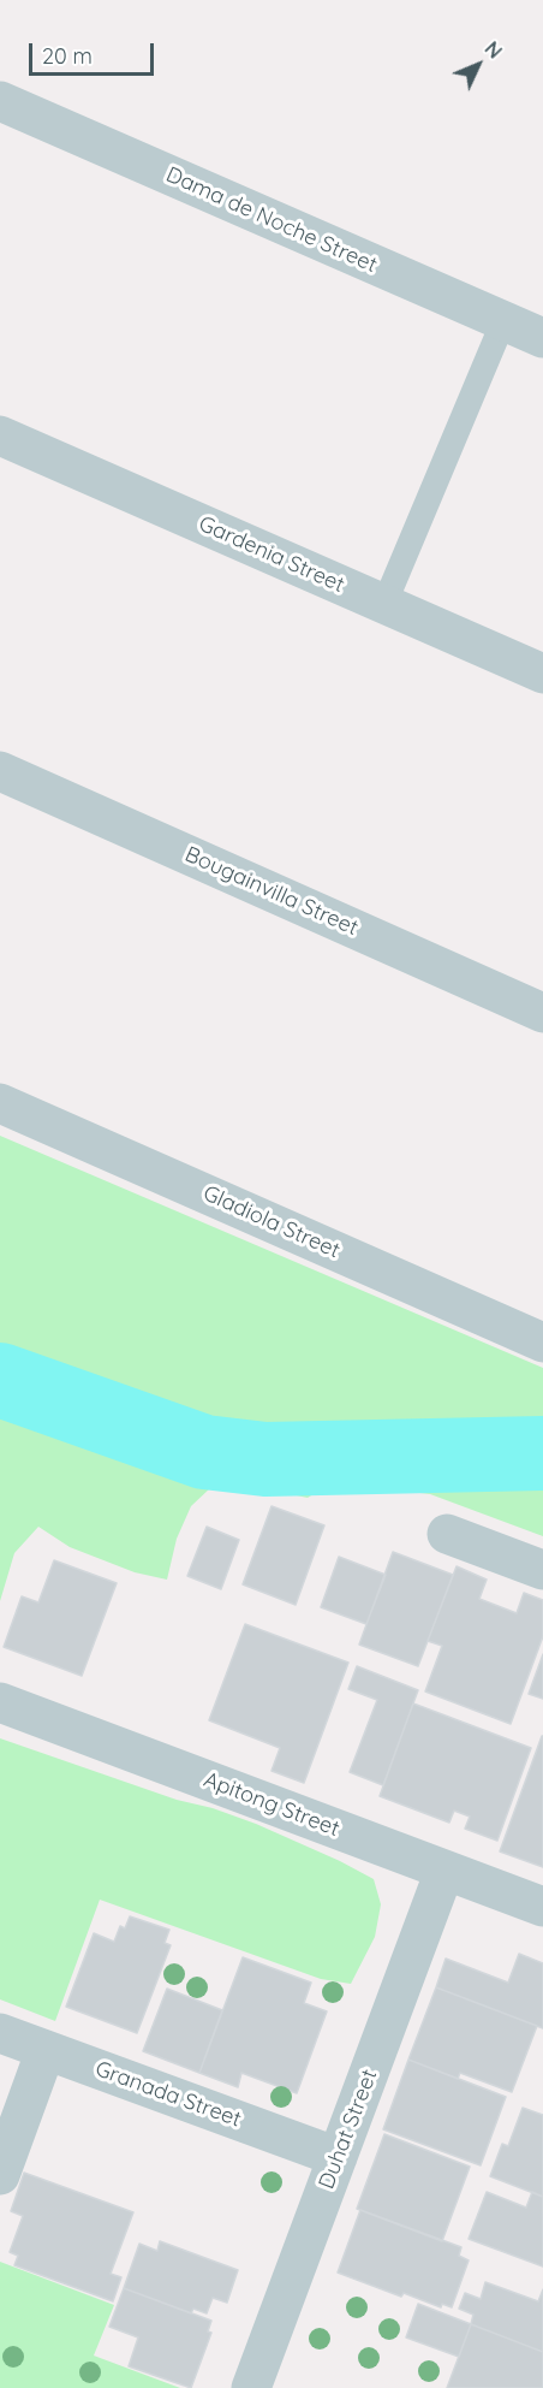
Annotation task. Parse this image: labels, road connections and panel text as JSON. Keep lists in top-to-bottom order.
{
  "streets": {
    "street": [
      "Dama de Noche Street",
      "Gardenia Street",
      "Bougainvilla Street",
      "Gladiola Street",
      "Apitong Street",
      "Granada Street",
      "Duhat Street"
    ]
  },
  "crossings": [
    ["Apitong Street", "Duhat Street"],
    ["Granada Street", "Duhat Street"]
  ],
  "scale_bar": "20 m",
  "north": "top right"
}
